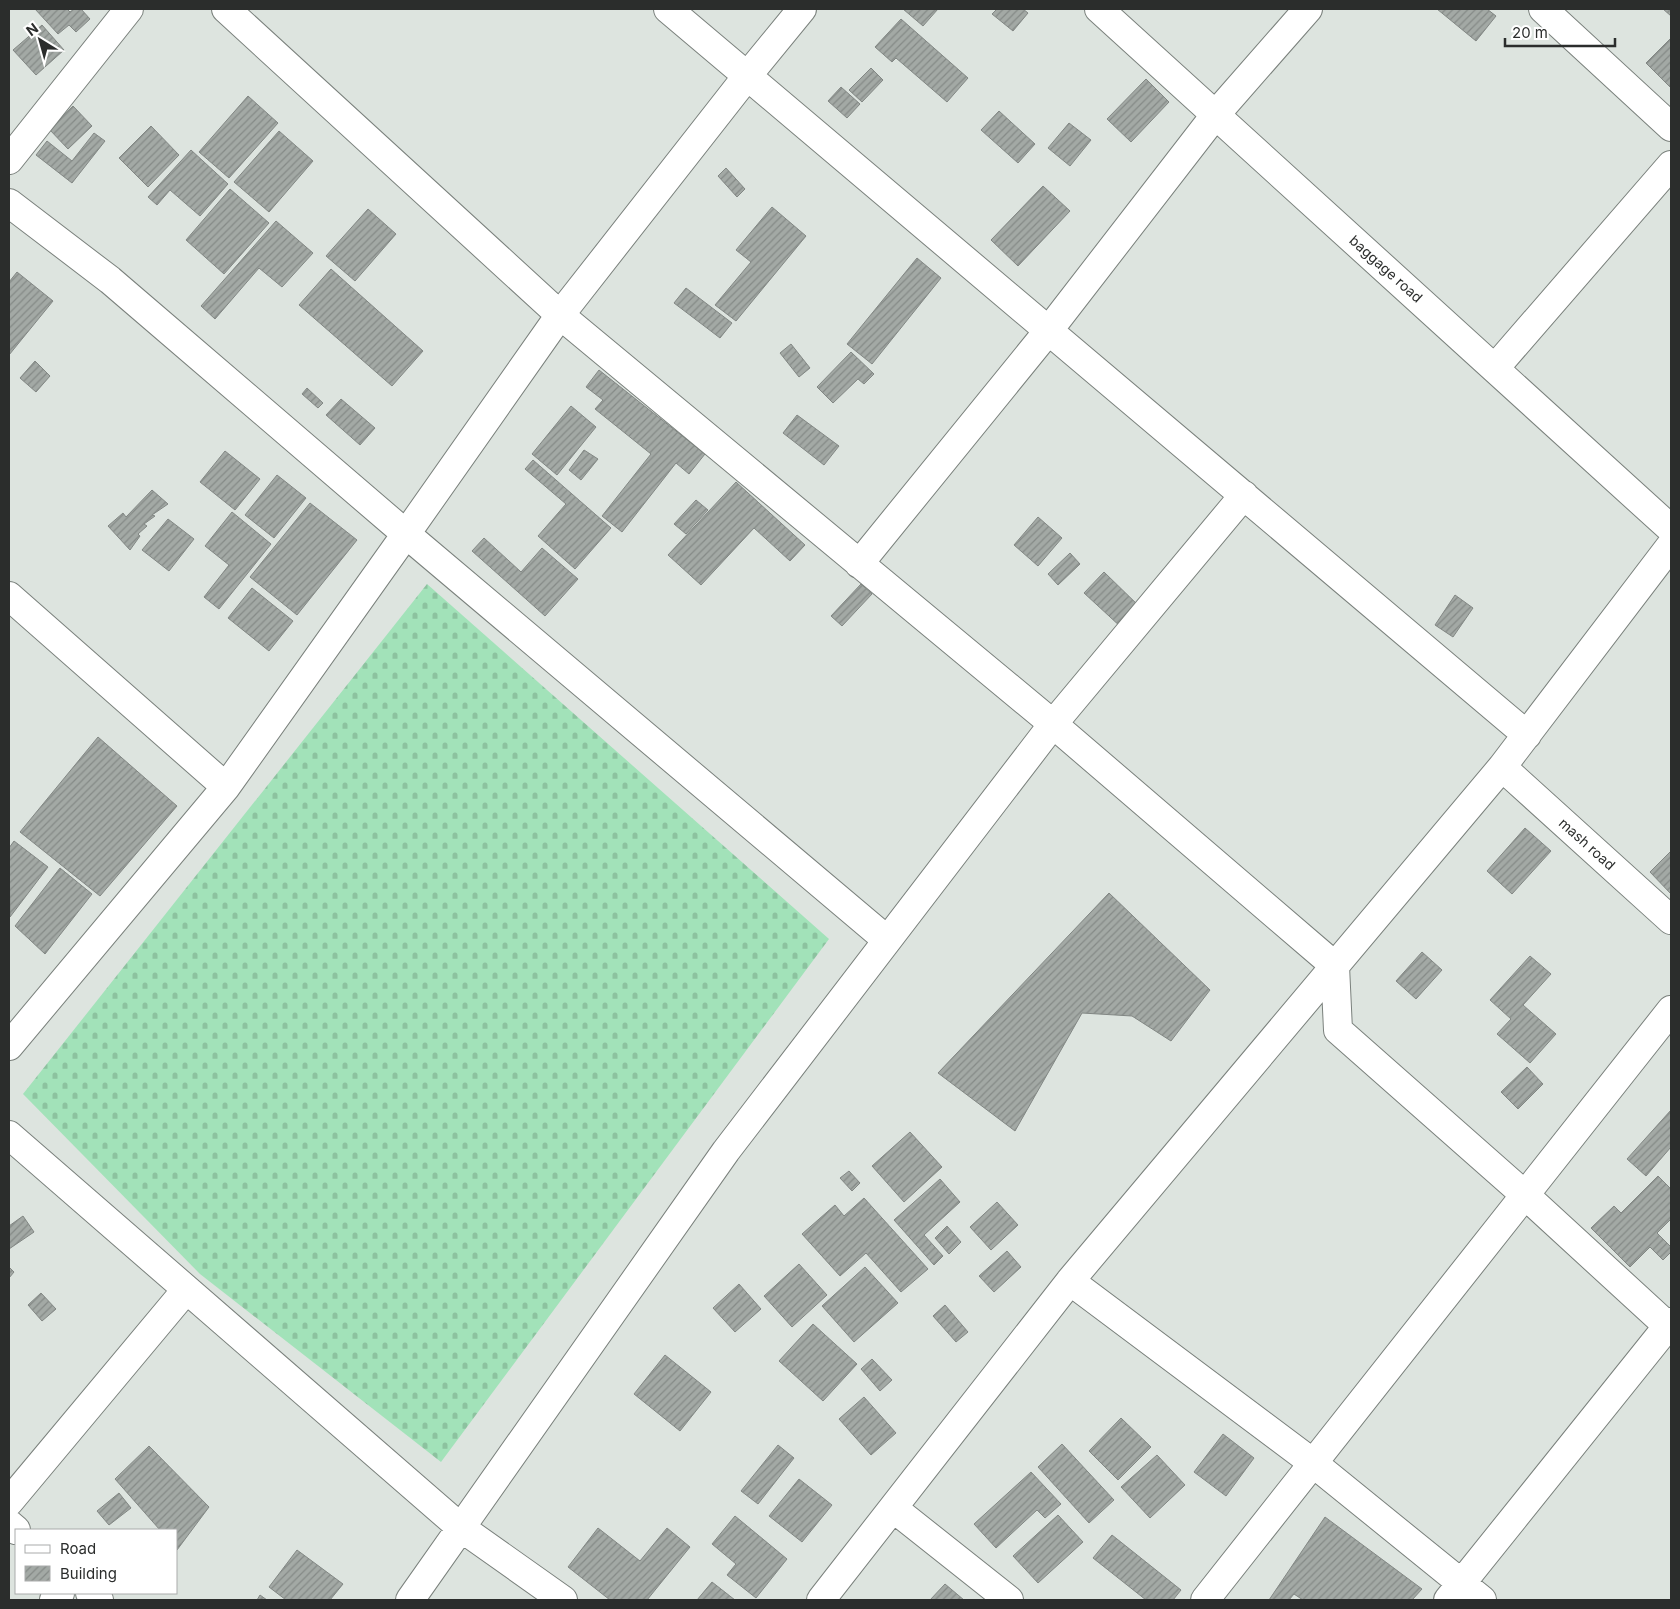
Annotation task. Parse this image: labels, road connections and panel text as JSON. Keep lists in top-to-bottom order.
{
  "streets": {
    "street": ["baggage road", "mash road"]
  },
  "legend": ["Road", "Building"],
  "scale_bar": "20 m",
  "north": "top left"
}
